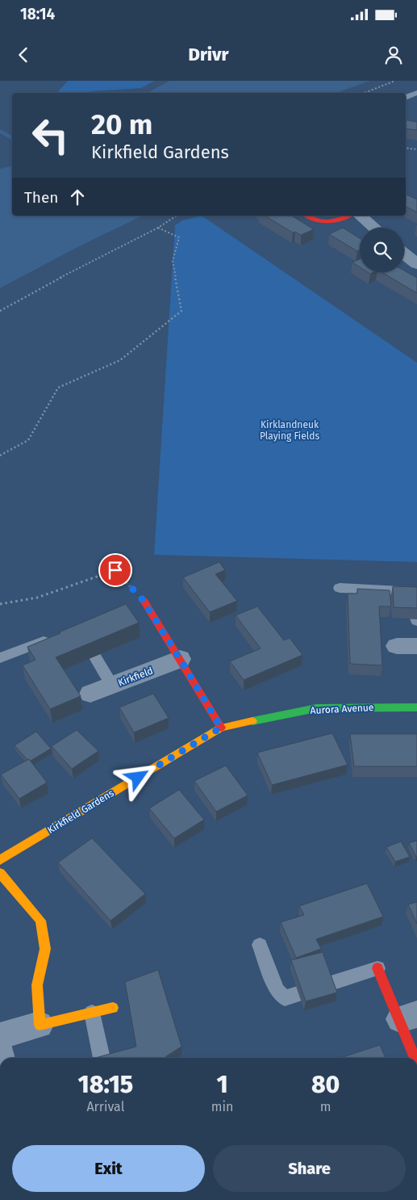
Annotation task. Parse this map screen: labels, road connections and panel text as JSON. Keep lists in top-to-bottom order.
{
  "streets": {
    "street": ["Kirkfield", "Aurora Avenue", "Kirkfield Gardens"]
  },
  "crossings": [
    ["Aurora Avenue", "Kirkfield Gardens"]
  ],
  "parks": ["Kirklandneuk Playing Fields"],
  "page": {
    "status": "18:14",
    "header": "Drivr",
    "turn": ["20 m", "Kirkfield Gardens"],
    "then": "Then",
    "eta": [
      "18:15",
      "Arrival",
      "1",
      "min",
      "80",
      "m"
    ],
    "buttons": ["Exit", "Share"]
  }
}
